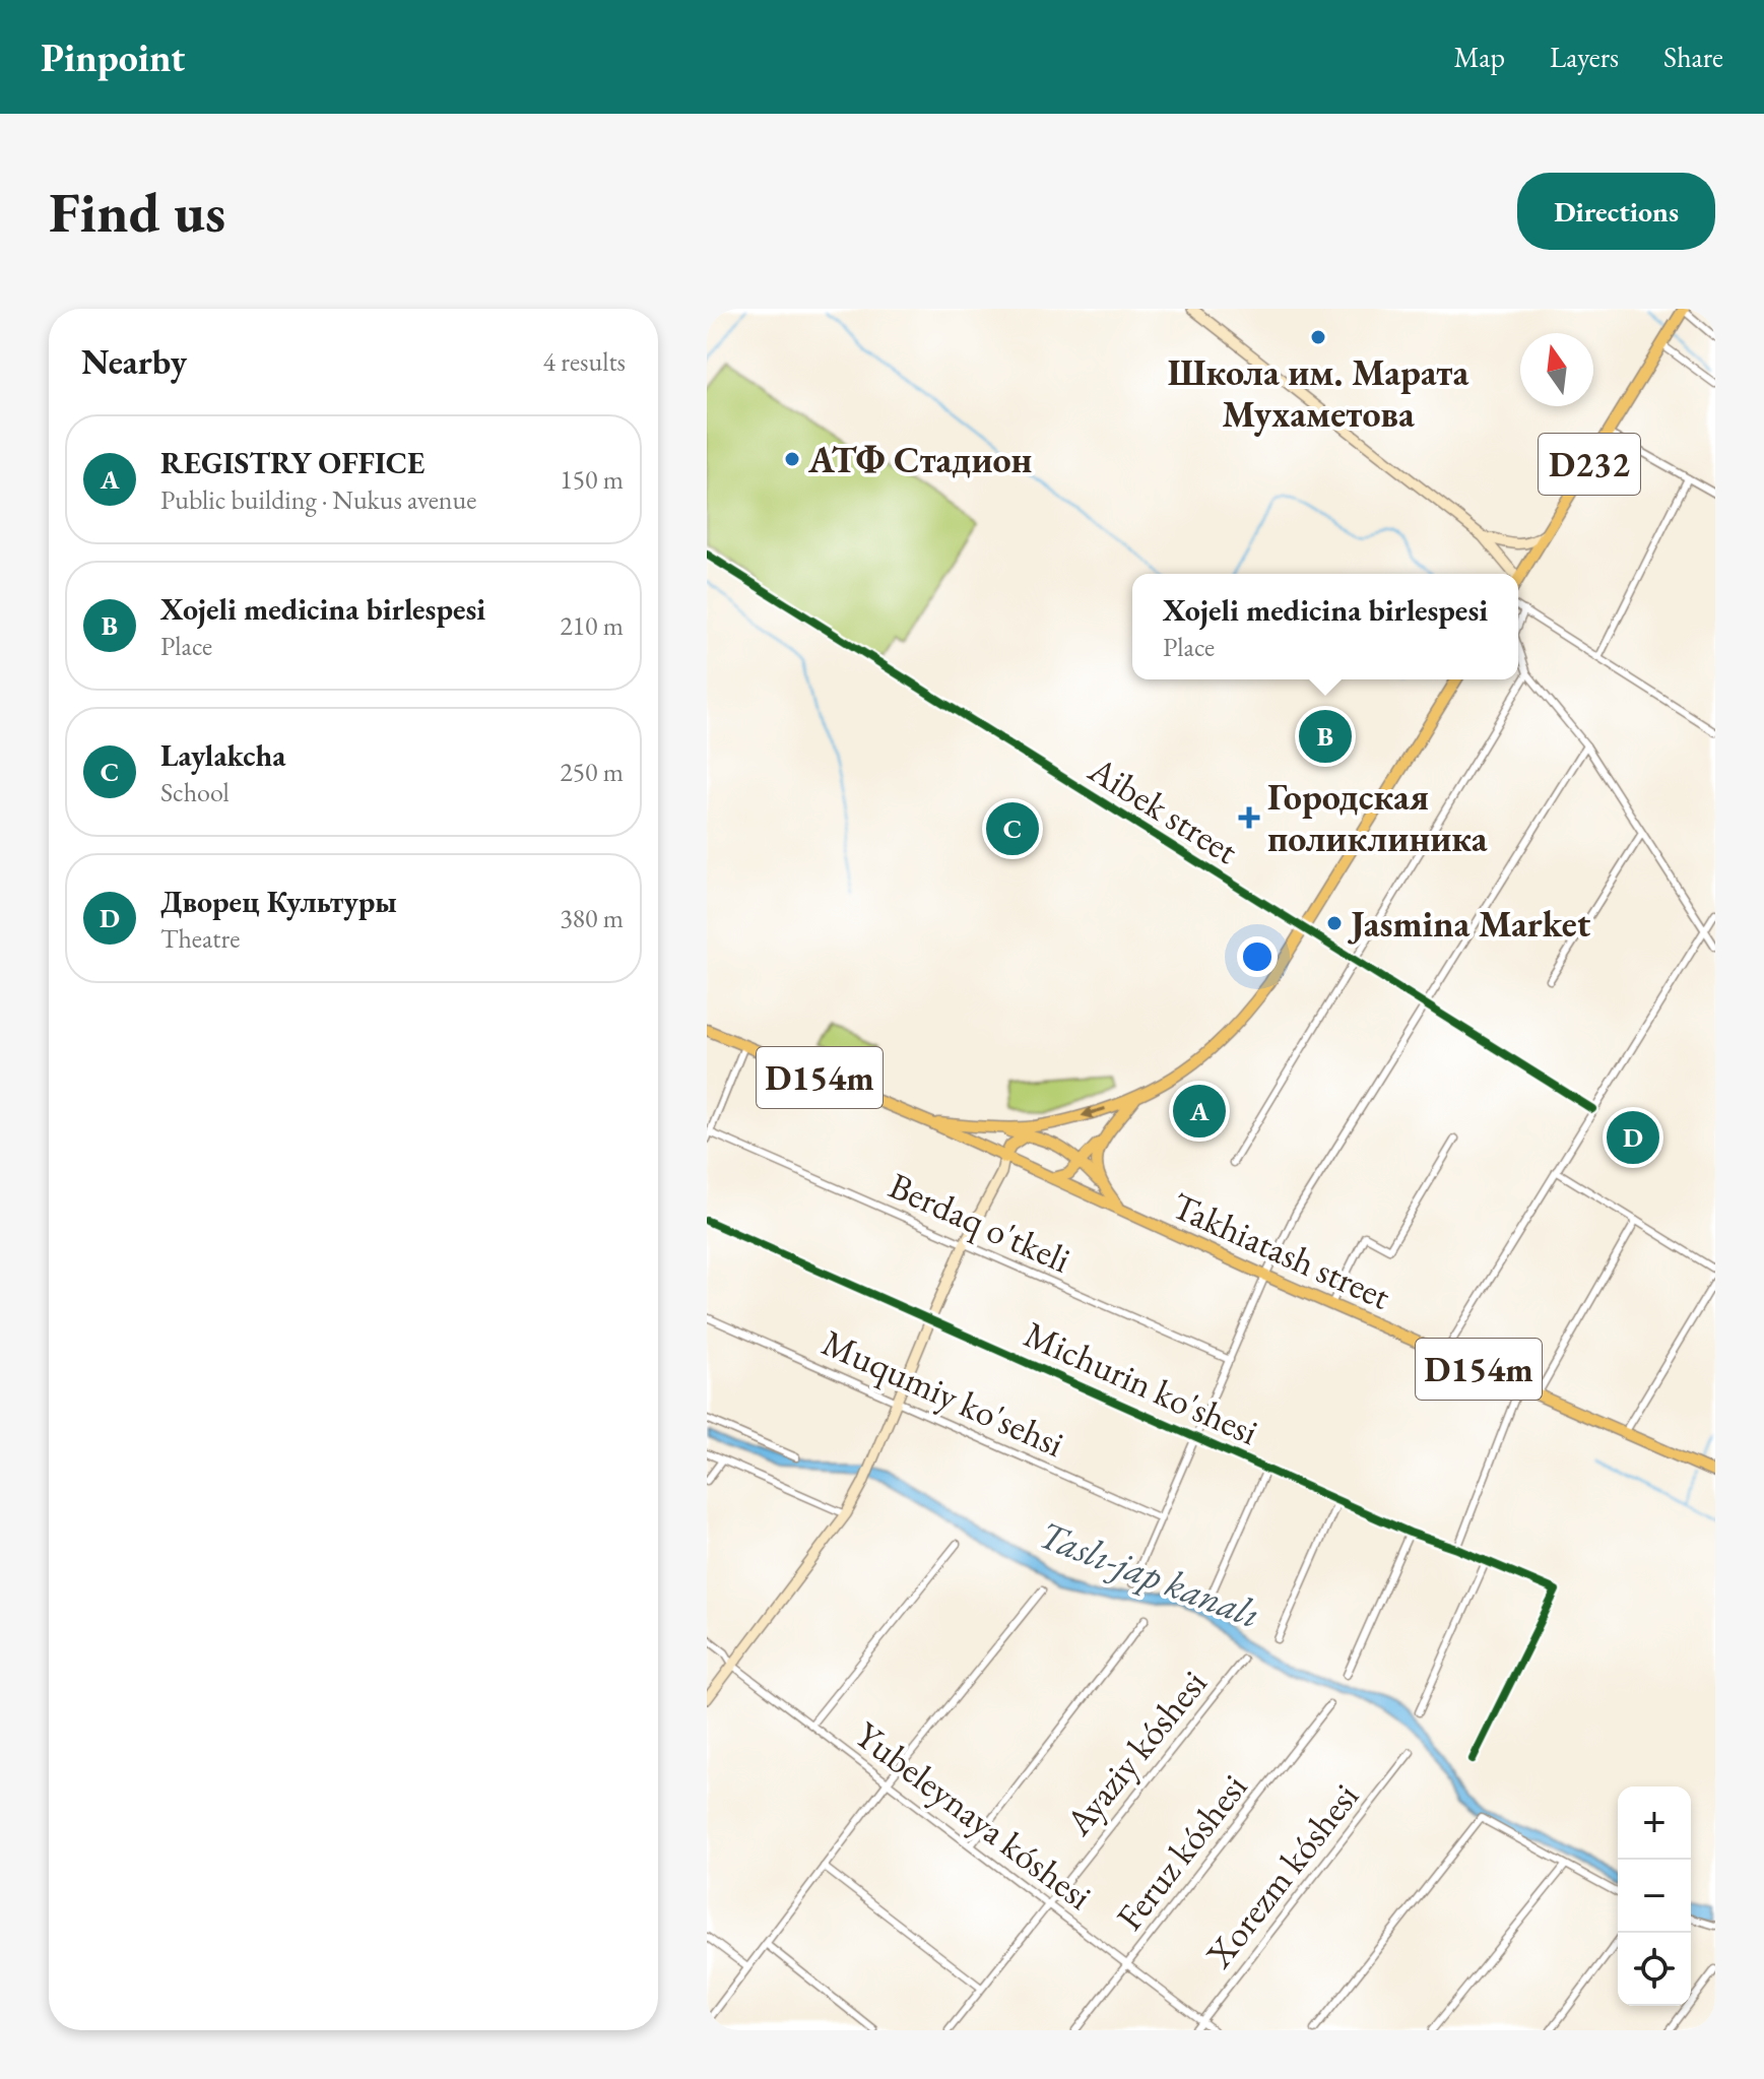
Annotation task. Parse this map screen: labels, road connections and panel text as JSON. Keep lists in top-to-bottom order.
{
  "streets": {
    "main road": ["D232", "D154m", "Takhiatash street"],
    "street": [
      "Aibek street",
      "Berdaq o'tkeli",
      "Michurin ko'shesi",
      "Muqumiy ko'sehsi",
      "Ayaziy kóshesi",
      "Yubeleynaya kóshesi",
      "Feruz kóshesi",
      "Xorezm kóshesi"
    ]
  },
  "crossings": [
    ["D154m", "Takhiatash street"],
    ["Ayaziy kóshesi", "Yubeleynaya kóshesi"],
    ["Yubeleynaya kóshesi", "Feruz kóshesi"],
    ["Yubeleynaya kóshesi", "Xorezm kóshesi"]
  ],
  "water": ["Taslı-jap kanalı"],
  "places": {
    "other": ["Школа им. Марата Мухаметова", "АТФ Стадион", "Jasmina Market"],
    "health": ["Городская поликлиника"]
  },
  "north": "top",
  "page": {
    "header": "Pinpoint",
    "nav": ["Map", "Layers", "Share"],
    "buttons": "Directions",
    "title": "Find us",
    "heading": ["Nearby", "4 results"],
    "list": [
      {
        "mark": "A",
        "name": "REGISTRY OFFICE",
        "note": "Public building · Nukus avenue",
        "value": "150 m"
      },
      {
        "mark": "B",
        "name": "Xojeli medicina birlespesi",
        "note": "Place",
        "value": "210 m"
      },
      {
        "mark": "C",
        "name": "Laylakcha",
        "note": "School",
        "value": "250 m"
      },
      {
        "mark": "D",
        "name": "Дворец Культуры",
        "note": "Theatre",
        "value": "380 m"
      }
    ],
    "popup": ["Xojeli medicina birlespesi", "Place"],
    "pins": [
      "B",
      "C",
      "A",
      "D"
    ],
    "map_buttons": ["+", "−"]
  }
}
